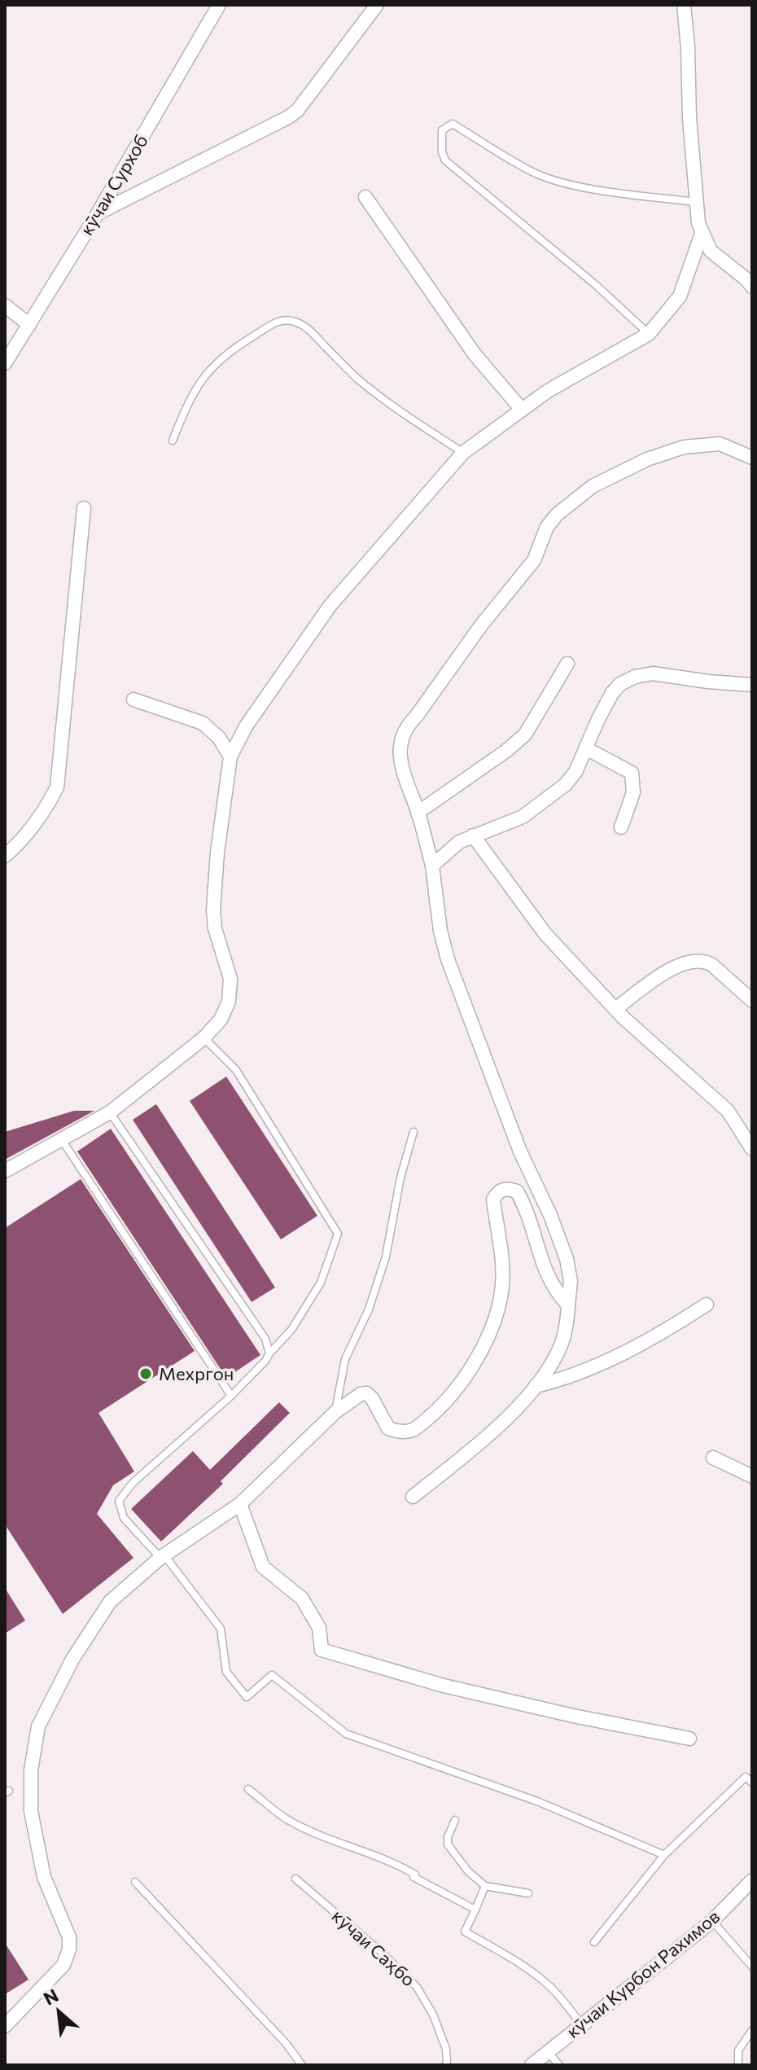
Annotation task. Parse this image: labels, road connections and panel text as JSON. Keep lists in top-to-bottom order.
{
  "streets": {
    "street": ["кӯчаи Сурхоб", "кӯчаи Курбон Рахимов"],
    "lane": ["кӯчаи Саҳбо"]
  },
  "places": ["Мехргон"],
  "north": "top left"
}
